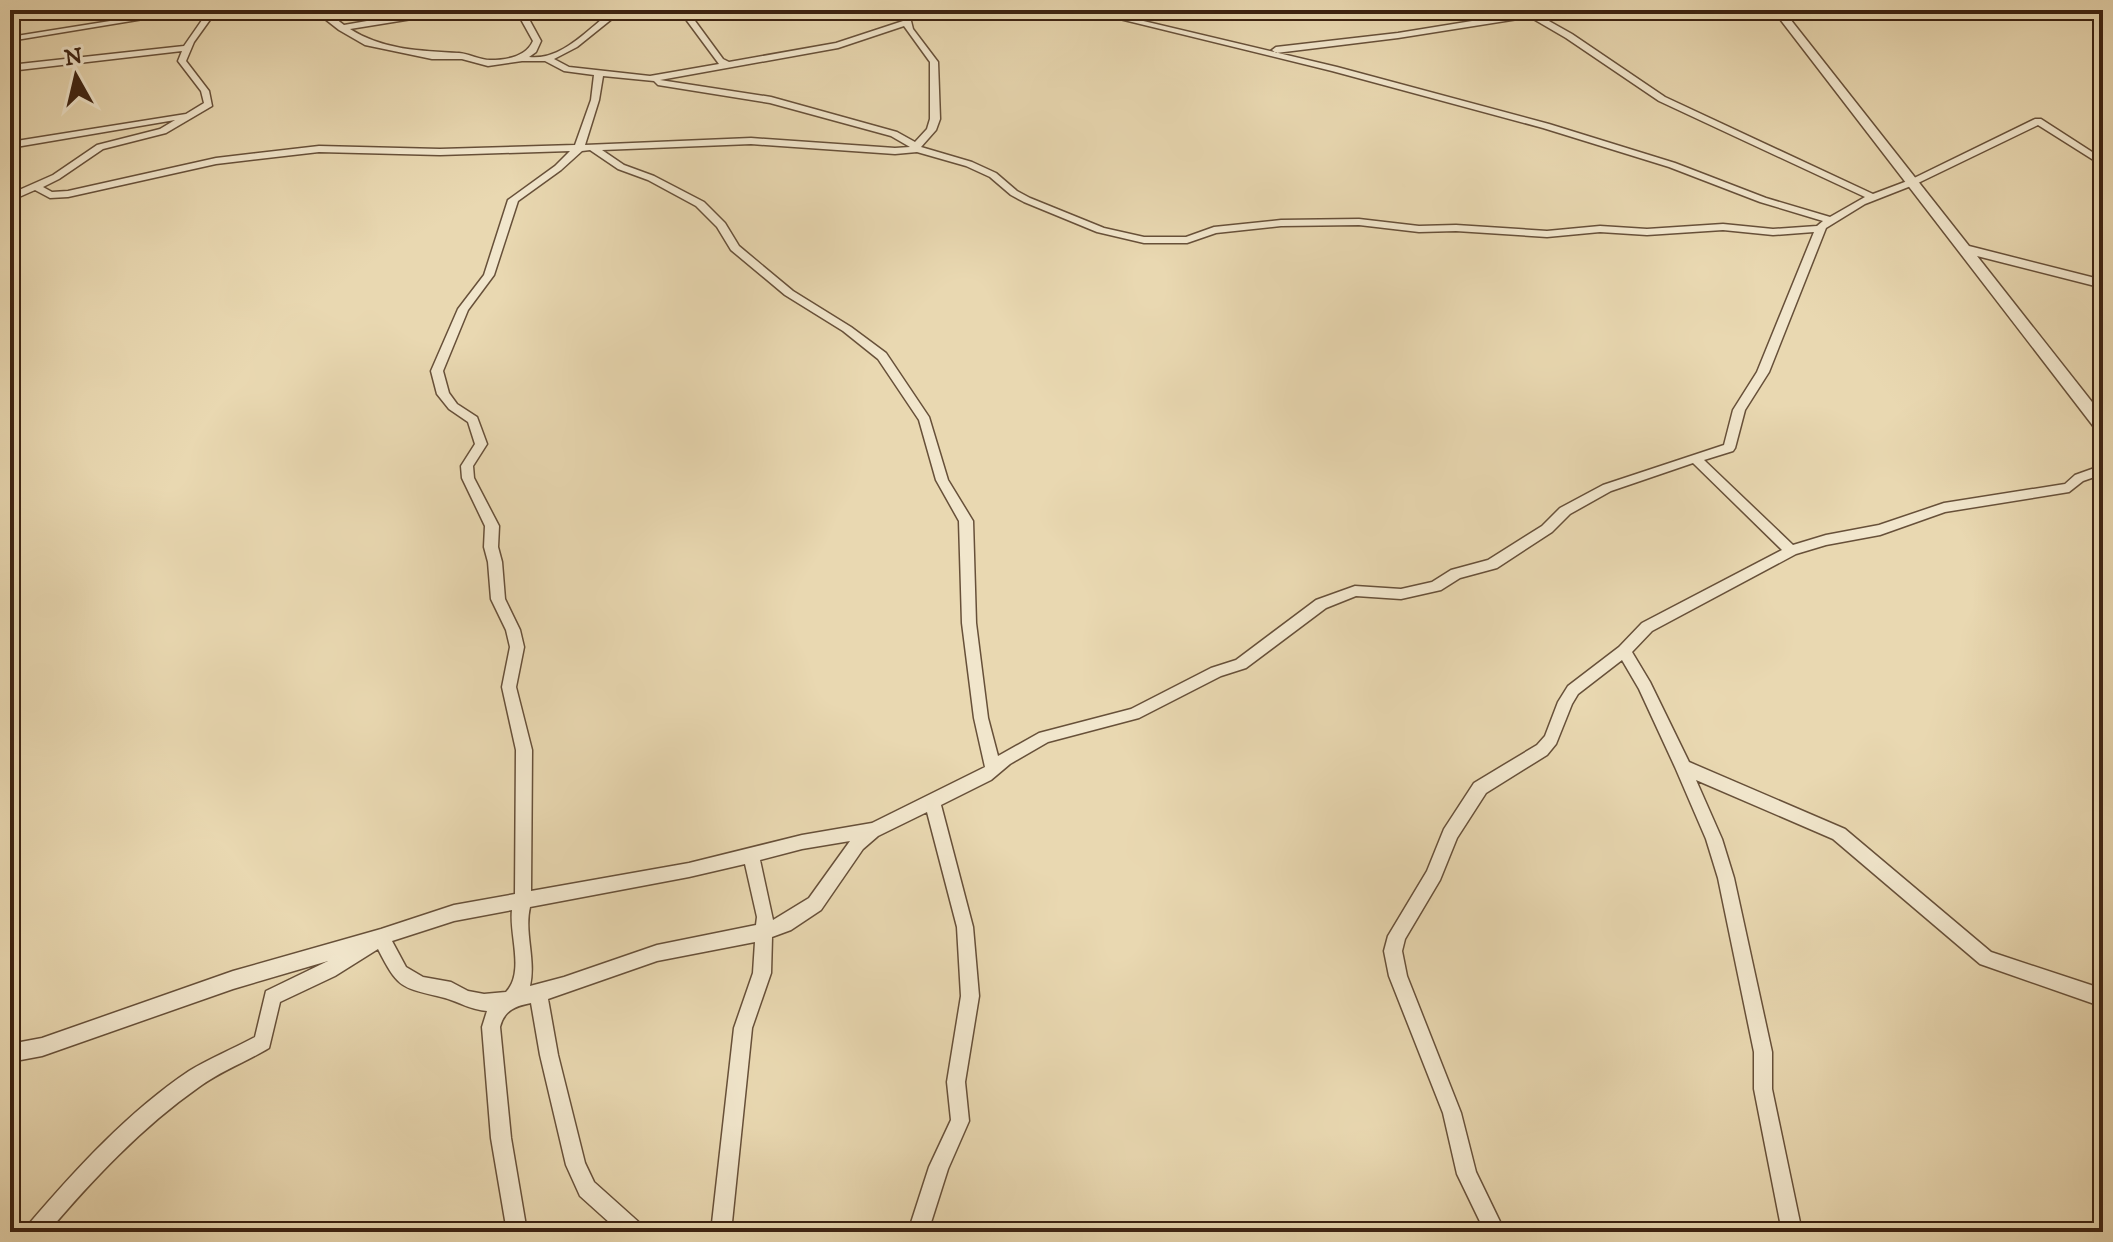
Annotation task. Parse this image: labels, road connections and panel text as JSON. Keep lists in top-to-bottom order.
{
  "north": "top"
}
